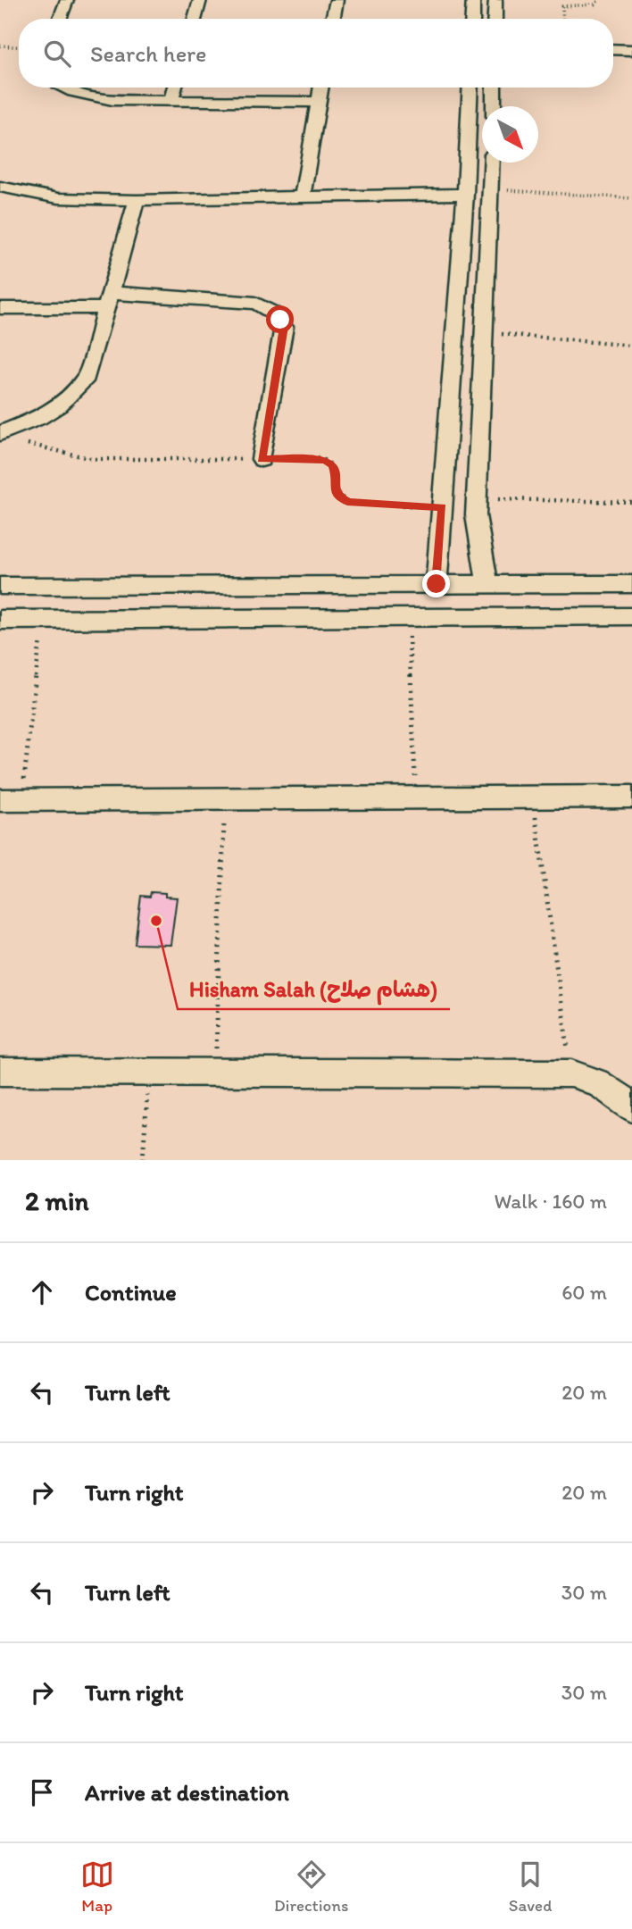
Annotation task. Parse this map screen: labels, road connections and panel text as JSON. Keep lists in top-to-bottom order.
{
  "places": ["Hisham Salah (هشام صلاح)"],
  "north": "bottom right",
  "page": {
    "search": "Search here",
    "heading": ["2 min", "Walk · 160 m"],
    "list": [
      ["Continue", "60 m"],
      ["Turn left", "20 m"],
      ["Turn right", "20 m"],
      ["Turn left", "30 m"],
      ["Turn right", "30 m"],
      "Arrive at destination"
    ],
    "nav": ["Map", "Directions", "Saved"]
  }
}
